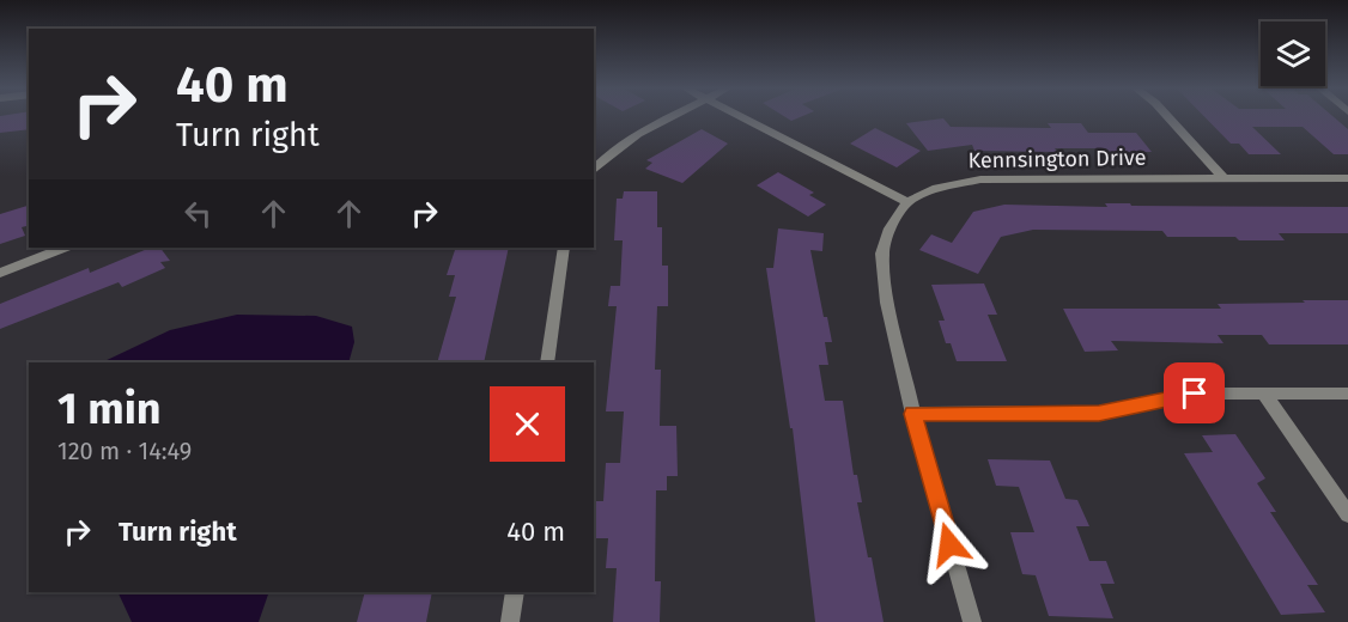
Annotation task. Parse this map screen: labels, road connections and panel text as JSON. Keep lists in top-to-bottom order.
{
  "streets": {
    "street": ["Kennsington Drive"]
  },
  "page": {
    "turn": ["40 m", "Turn right"],
    "heading": ["1 min", "120 m · 14:49"],
    "list": [
      {
        "name": "Turn right",
        "value": "40 m"
      }
    ]
  }
}
